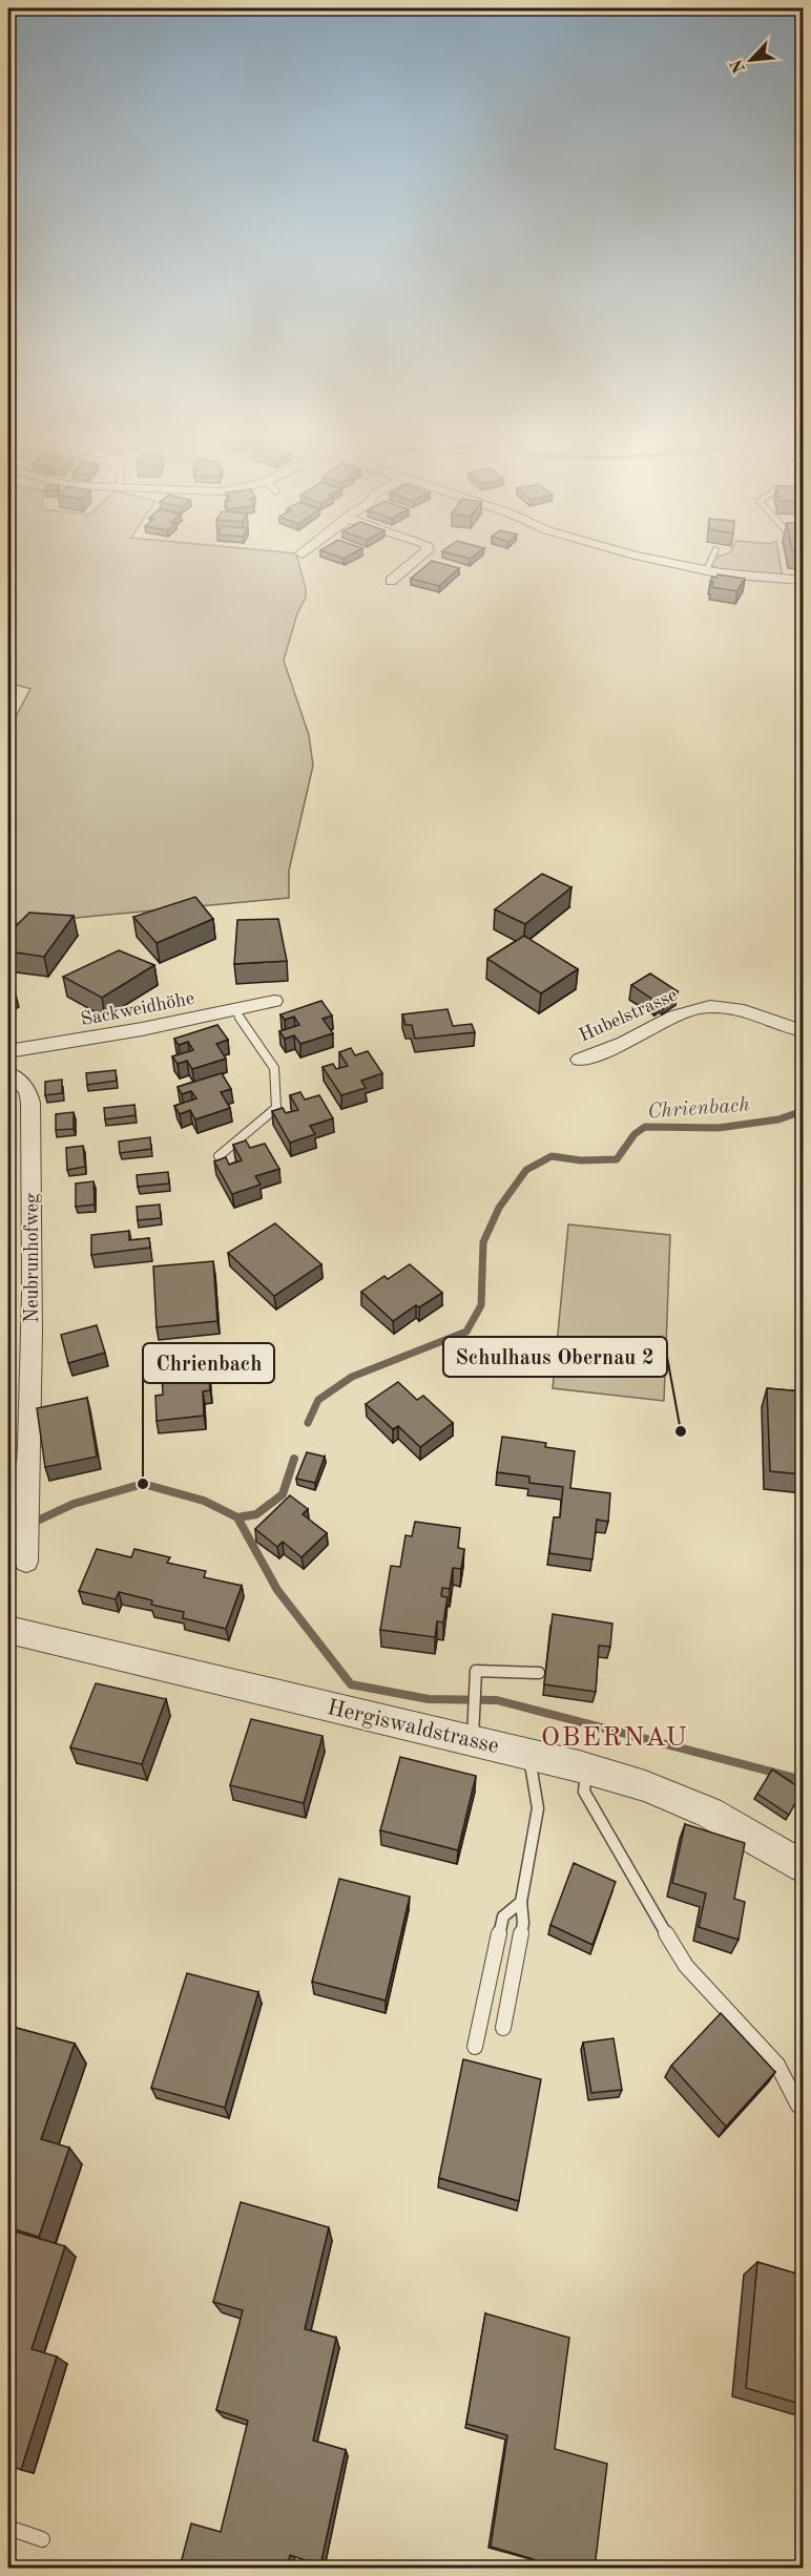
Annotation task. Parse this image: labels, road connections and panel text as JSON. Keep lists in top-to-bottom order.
{
  "streets": {
    "street": [
      "Sackweidhöhe",
      "Hubelstrasse",
      "Neubrunhofweg",
      "Hergiswaldstrasse"
    ]
  },
  "districts": ["OBERNAU"],
  "water": ["Chrienbach"],
  "places": ["Schulhaus Obernau 2", "Chrienbach"],
  "north": "bottom left"
}
